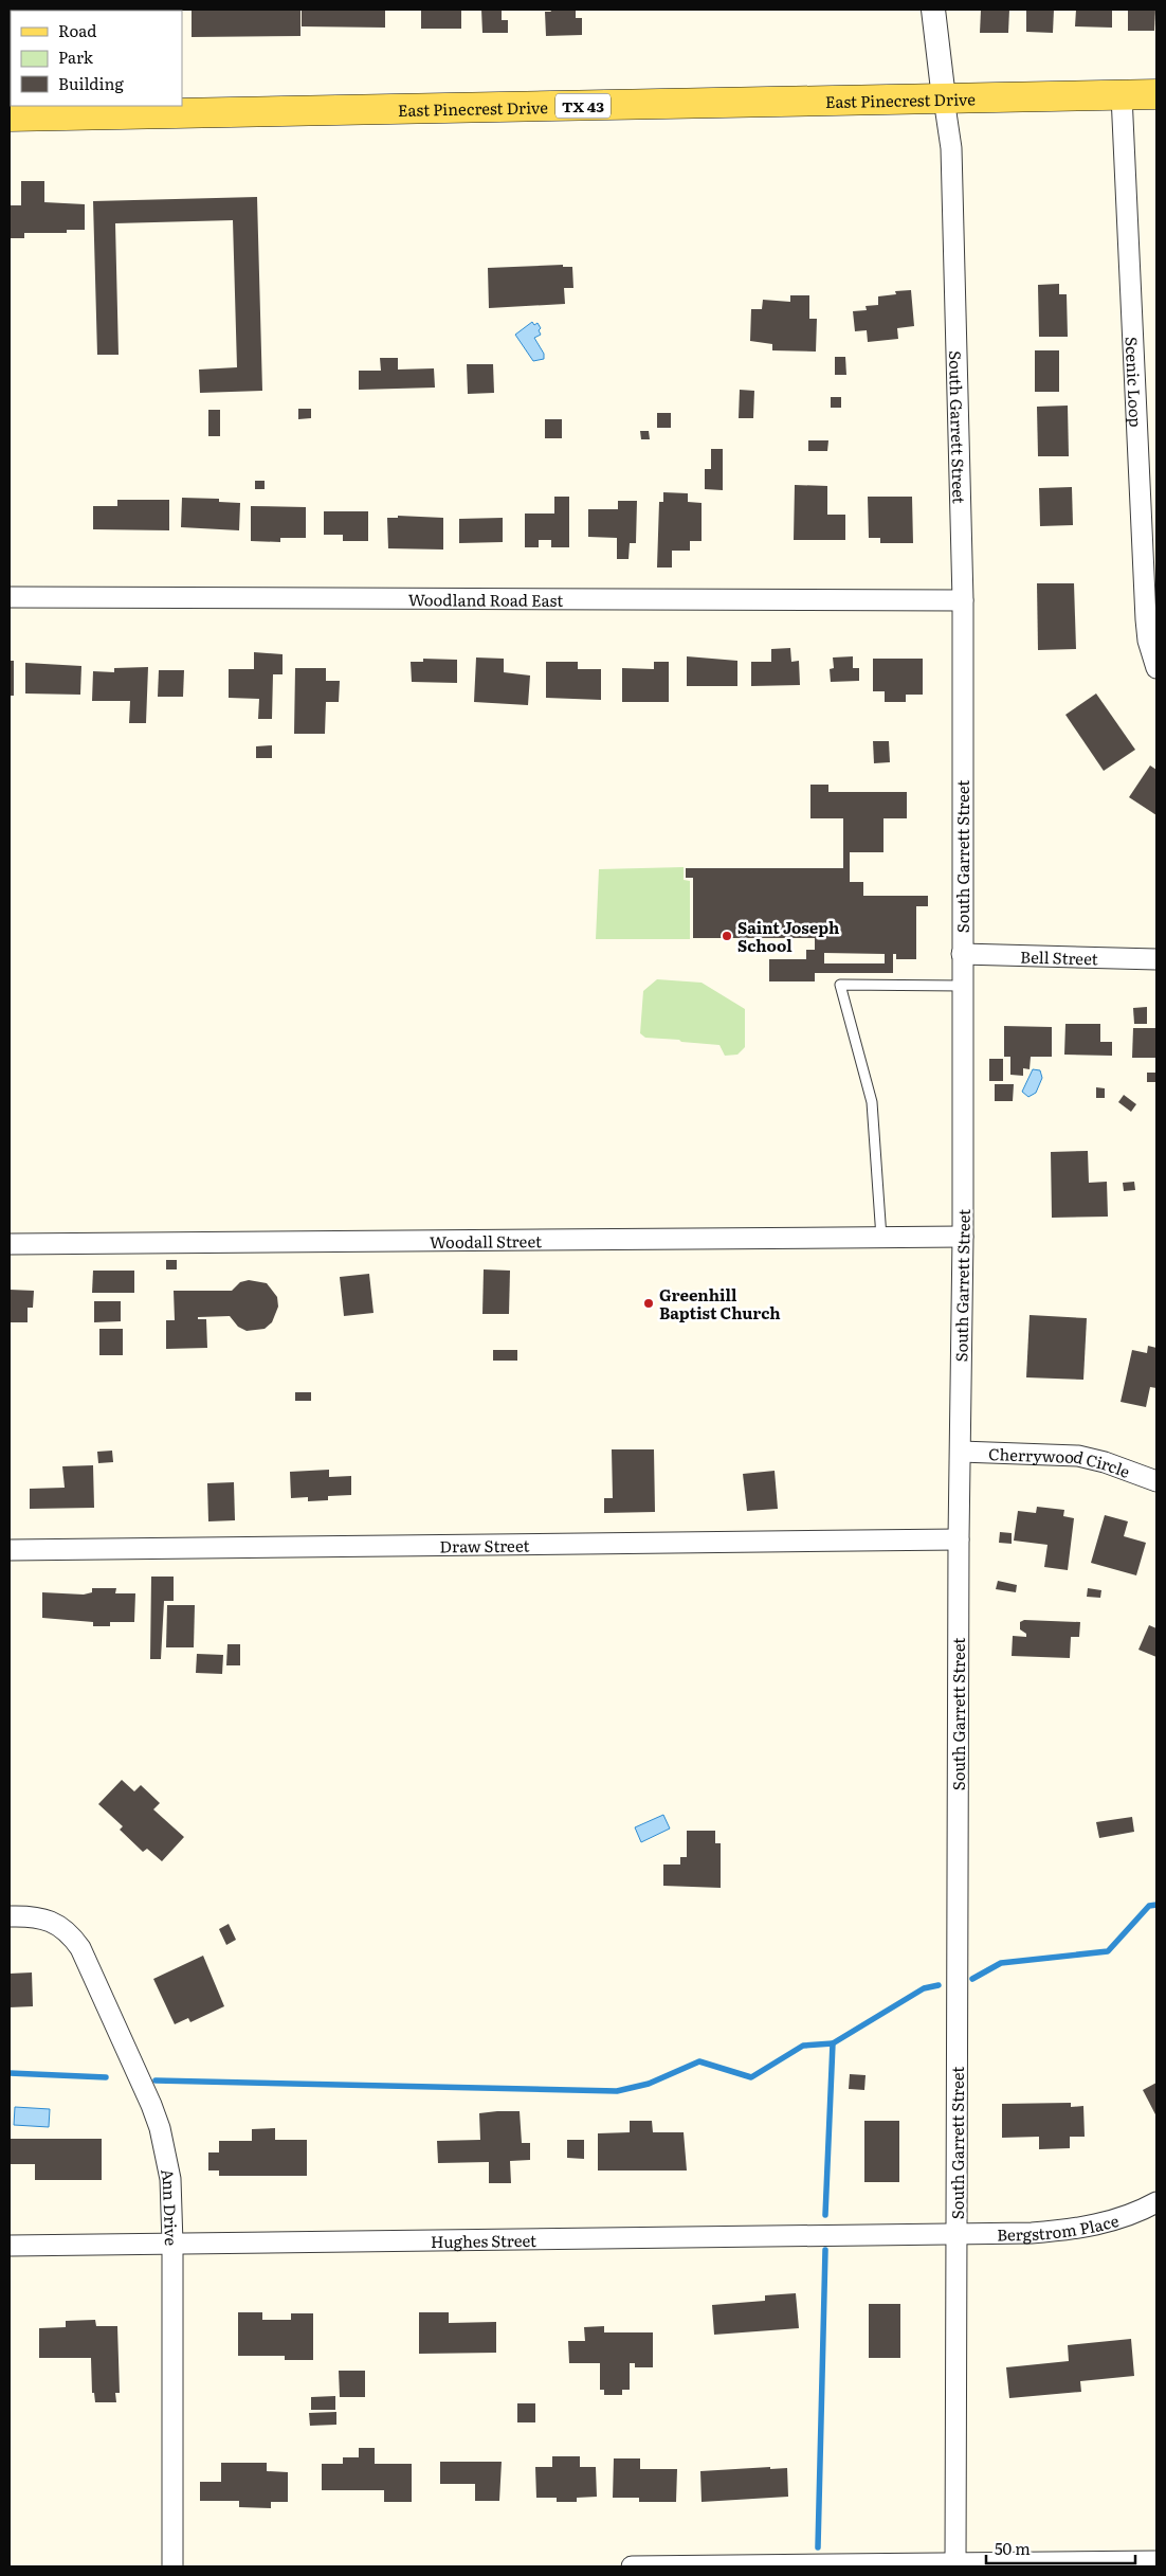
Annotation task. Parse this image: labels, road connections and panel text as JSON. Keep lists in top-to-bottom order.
{
  "streets": {
    "main road": ["East Pinecrest Drive", "TX 43"],
    "street": [
      "Scenic Loop",
      "South Garrett Street",
      "Woodland Road East",
      "Bell Street",
      "Woodall Street",
      "Cherrywood Circle",
      "Draw Street",
      "Ann Drive",
      "Bergstrom Place",
      "Hughes Street"
    ]
  },
  "crossings": [
    ["East Pinecrest Drive", "Scenic Loop"],
    ["East Pinecrest Drive", "South Garrett Street"],
    ["South Garrett Street", "Woodland Road East"],
    ["South Garrett Street", "Bell Street"],
    ["South Garrett Street", "Woodall Street"],
    ["South Garrett Street", "Cherrywood Circle"],
    ["South Garrett Street", "Draw Street"],
    ["South Garrett Street", "Bergstrom Place"],
    ["South Garrett Street", "Hughes Street"],
    ["Ann Drive", "Hughes Street"],
    ["Bergstrom Place", "Hughes Street"]
  ],
  "places": ["Saint Joseph School", "Greenhill Baptist Church"],
  "legend": ["Road", "Park", "Building"],
  "scale_bar": "50 m"
}
